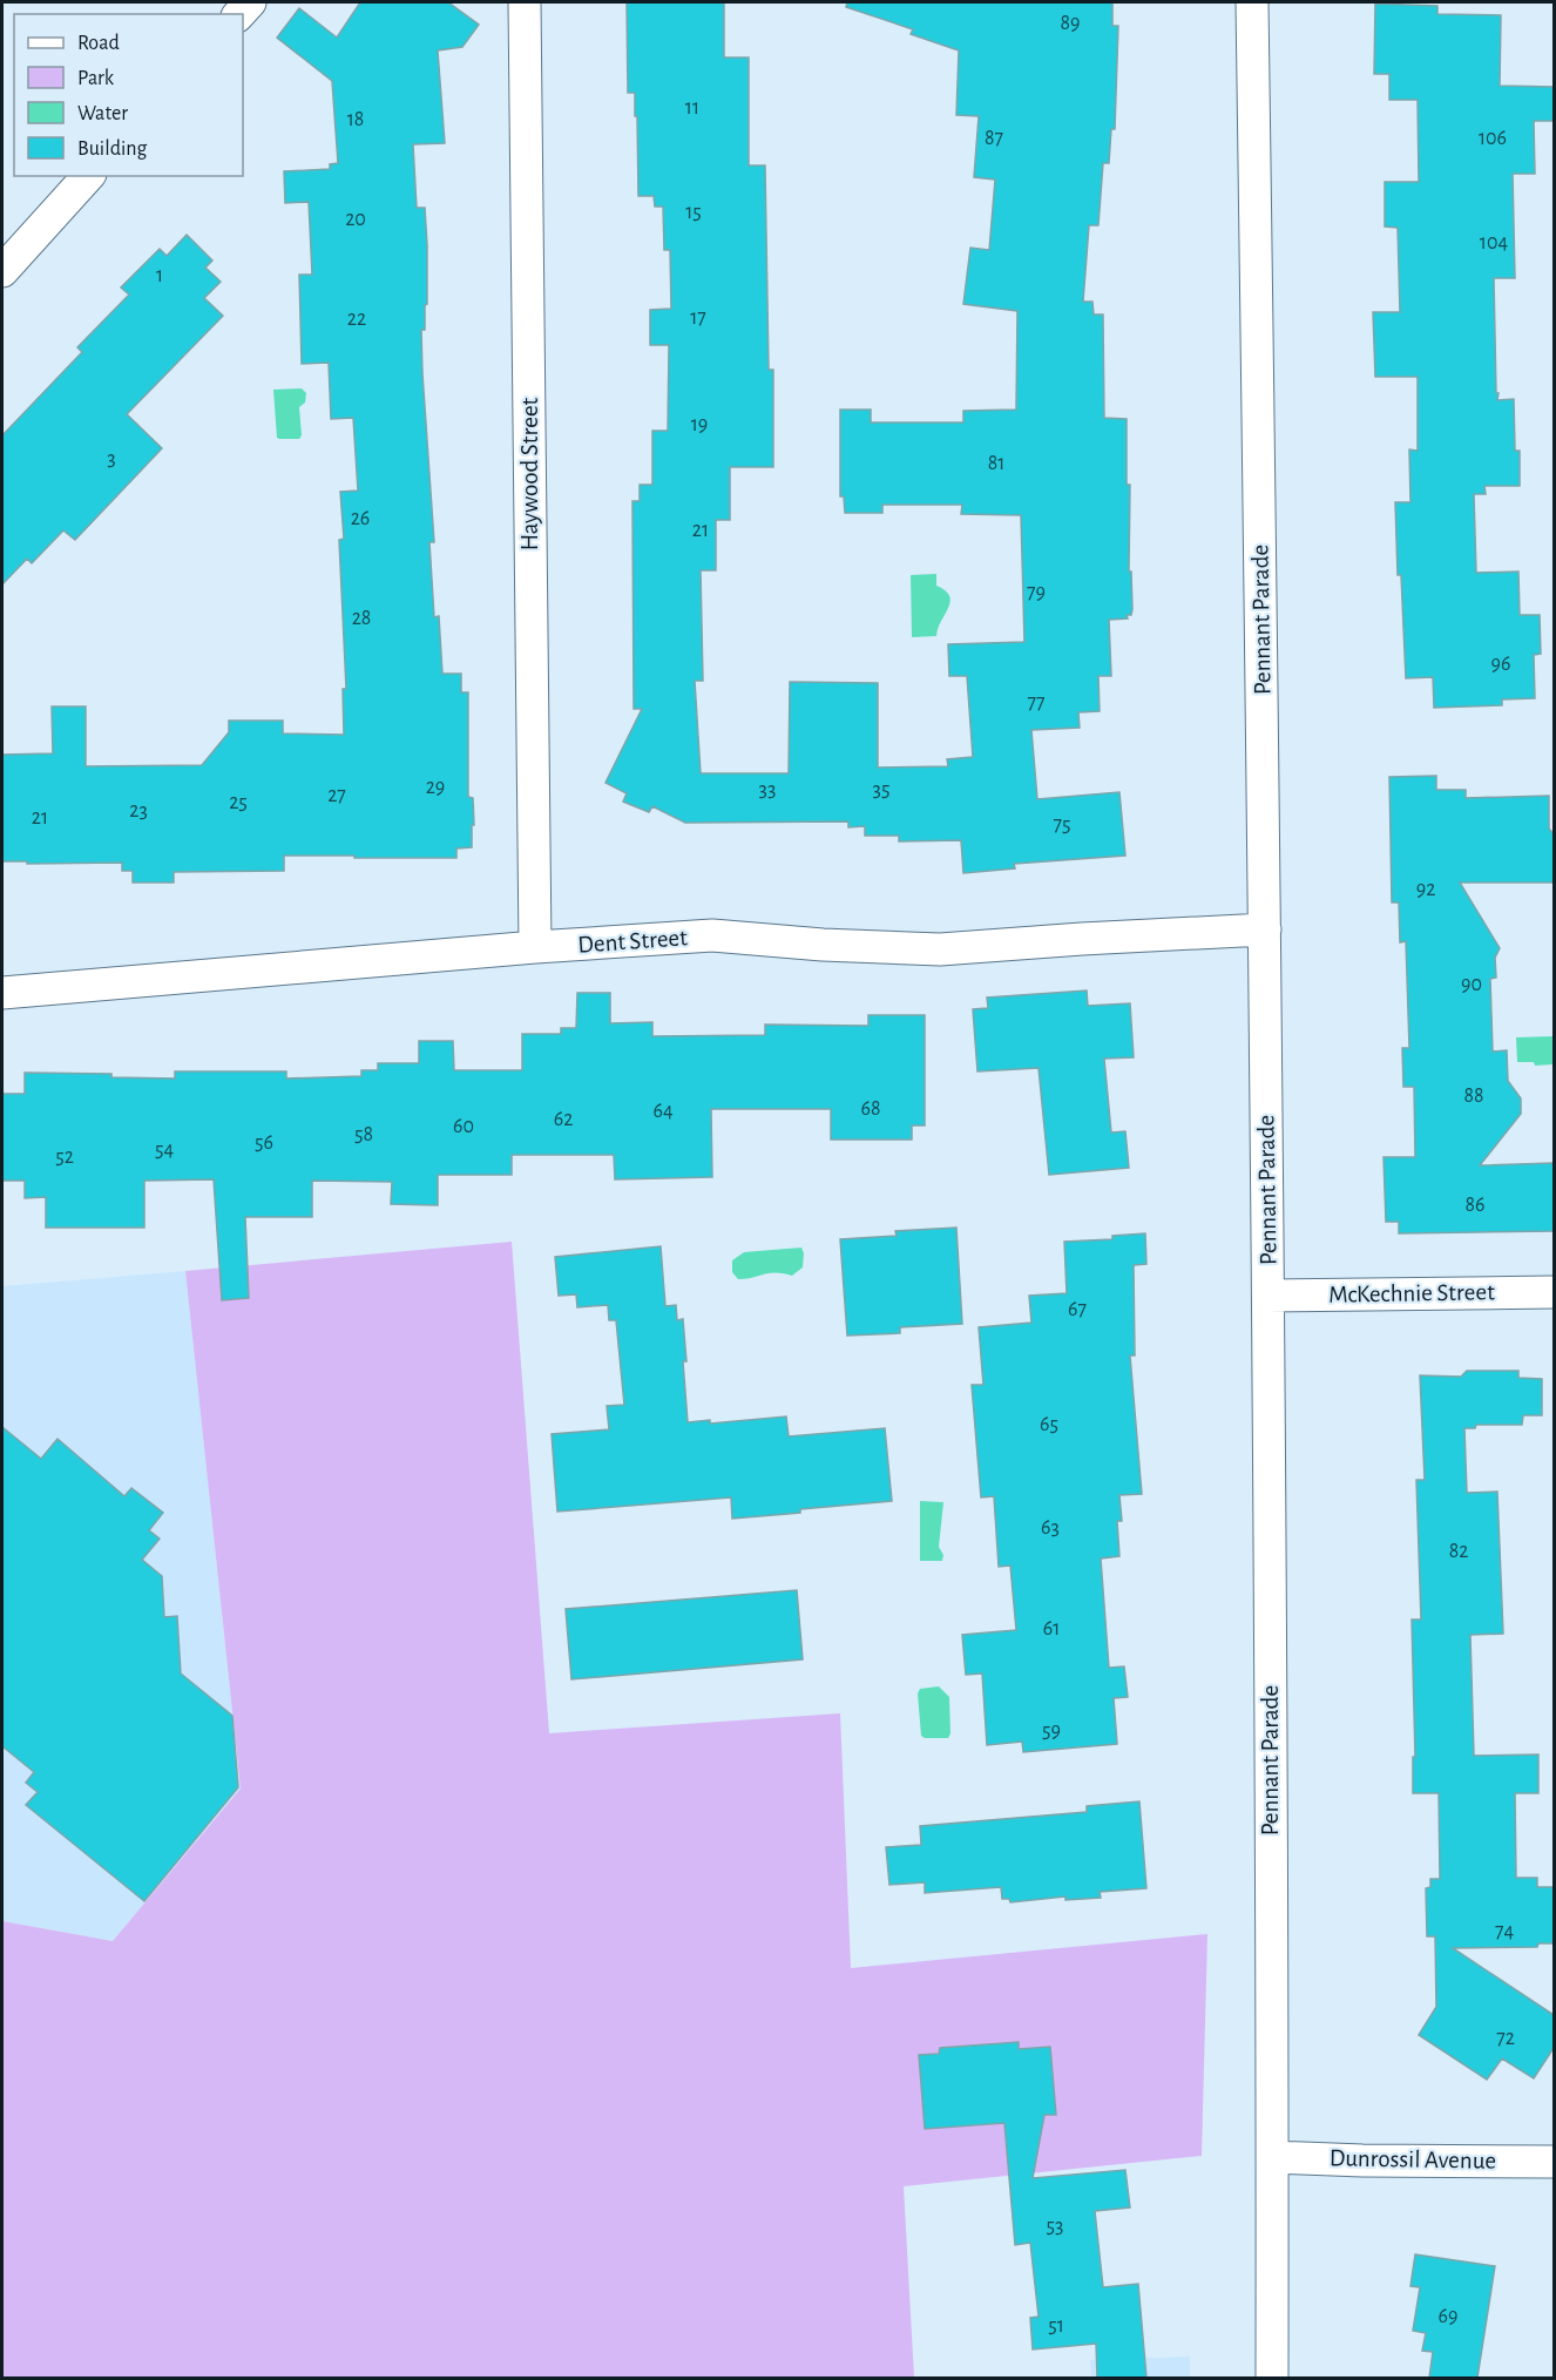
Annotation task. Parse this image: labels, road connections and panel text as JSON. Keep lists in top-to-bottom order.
{
  "streets": {
    "street": [
      "Haywood Street",
      "Pennant Parade",
      "Dent Street",
      "McKechnie Street",
      "Dunrossil Avenue"
    ]
  },
  "crossings": [
    ["Haywood Street", "Dent Street"],
    ["Pennant Parade", "Dent Street"],
    ["Pennant Parade", "McKechnie Street"],
    ["Pennant Parade", "Dunrossil Avenue"]
  ],
  "house_numbers": [
    "89",
    "11",
    "18",
    "87",
    "106",
    "15",
    "20",
    "104",
    "1",
    "17",
    "22",
    "19",
    "3",
    "81",
    "26",
    "21",
    "79",
    "28",
    "96",
    "77",
    "29",
    "33",
    "35",
    "27",
    "25",
    "23",
    "21",
    "75",
    "92",
    "90",
    "88",
    "68",
    "64",
    "62",
    "60",
    "58",
    "56",
    "54",
    "52",
    "86",
    "67",
    "65",
    "63",
    "82",
    "61",
    "59",
    "74",
    "72",
    "53",
    "69",
    "51"
  ],
  "legend": [
    "Road",
    "Park",
    "Water",
    "Building"
  ]
}
